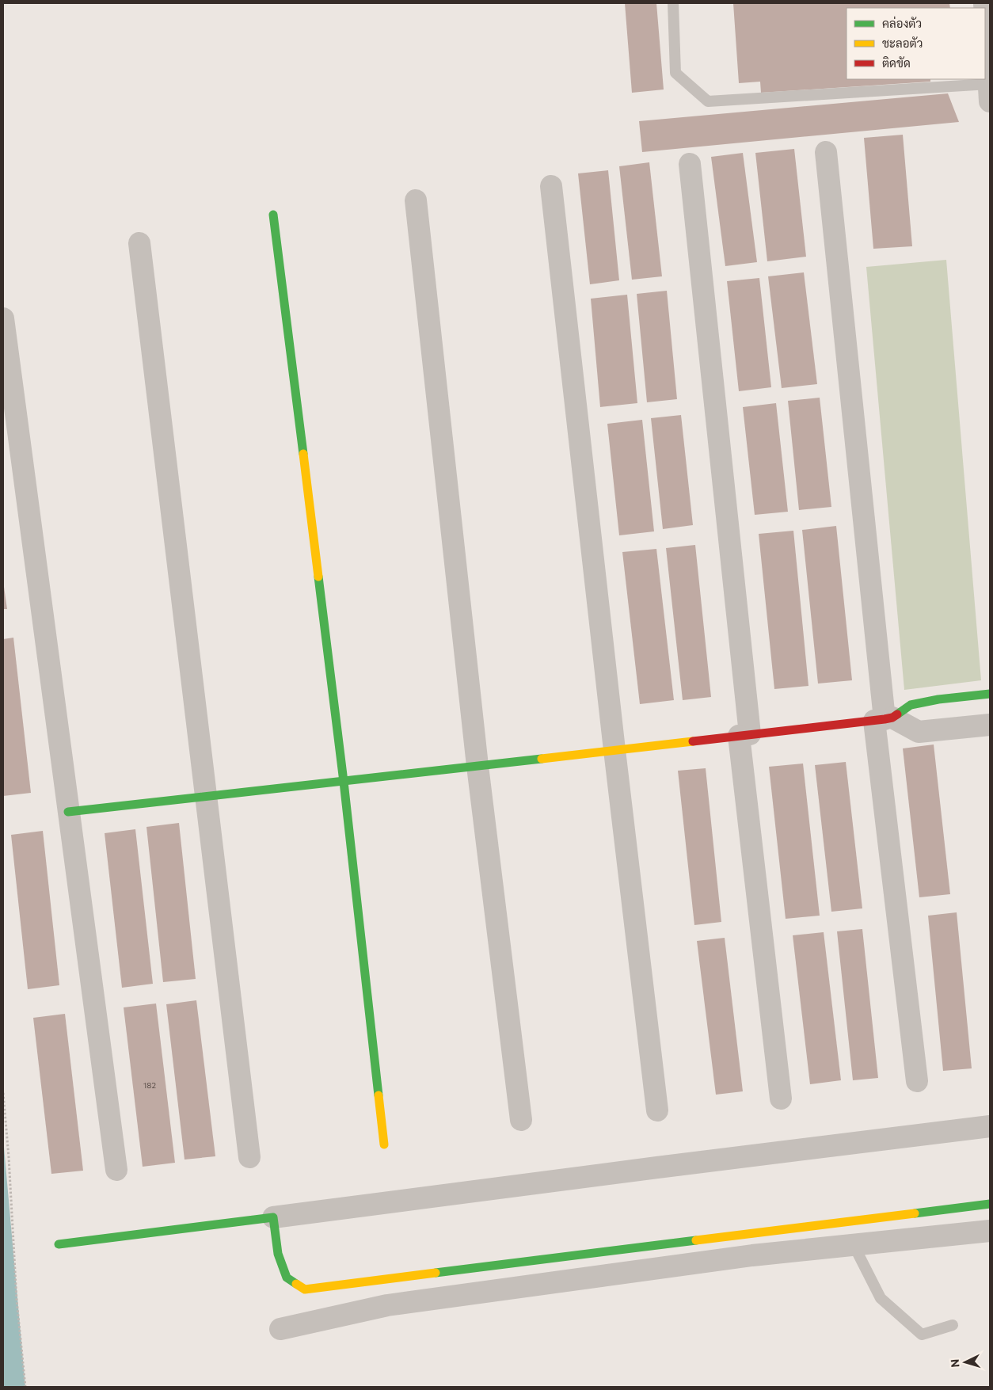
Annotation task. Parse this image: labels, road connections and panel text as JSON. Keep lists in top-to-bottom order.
{
  "house_numbers": ["182"],
  "legend": ["คล่องตัว", "ชะลอตัว", "ติดขัด"],
  "north": "left"
}
